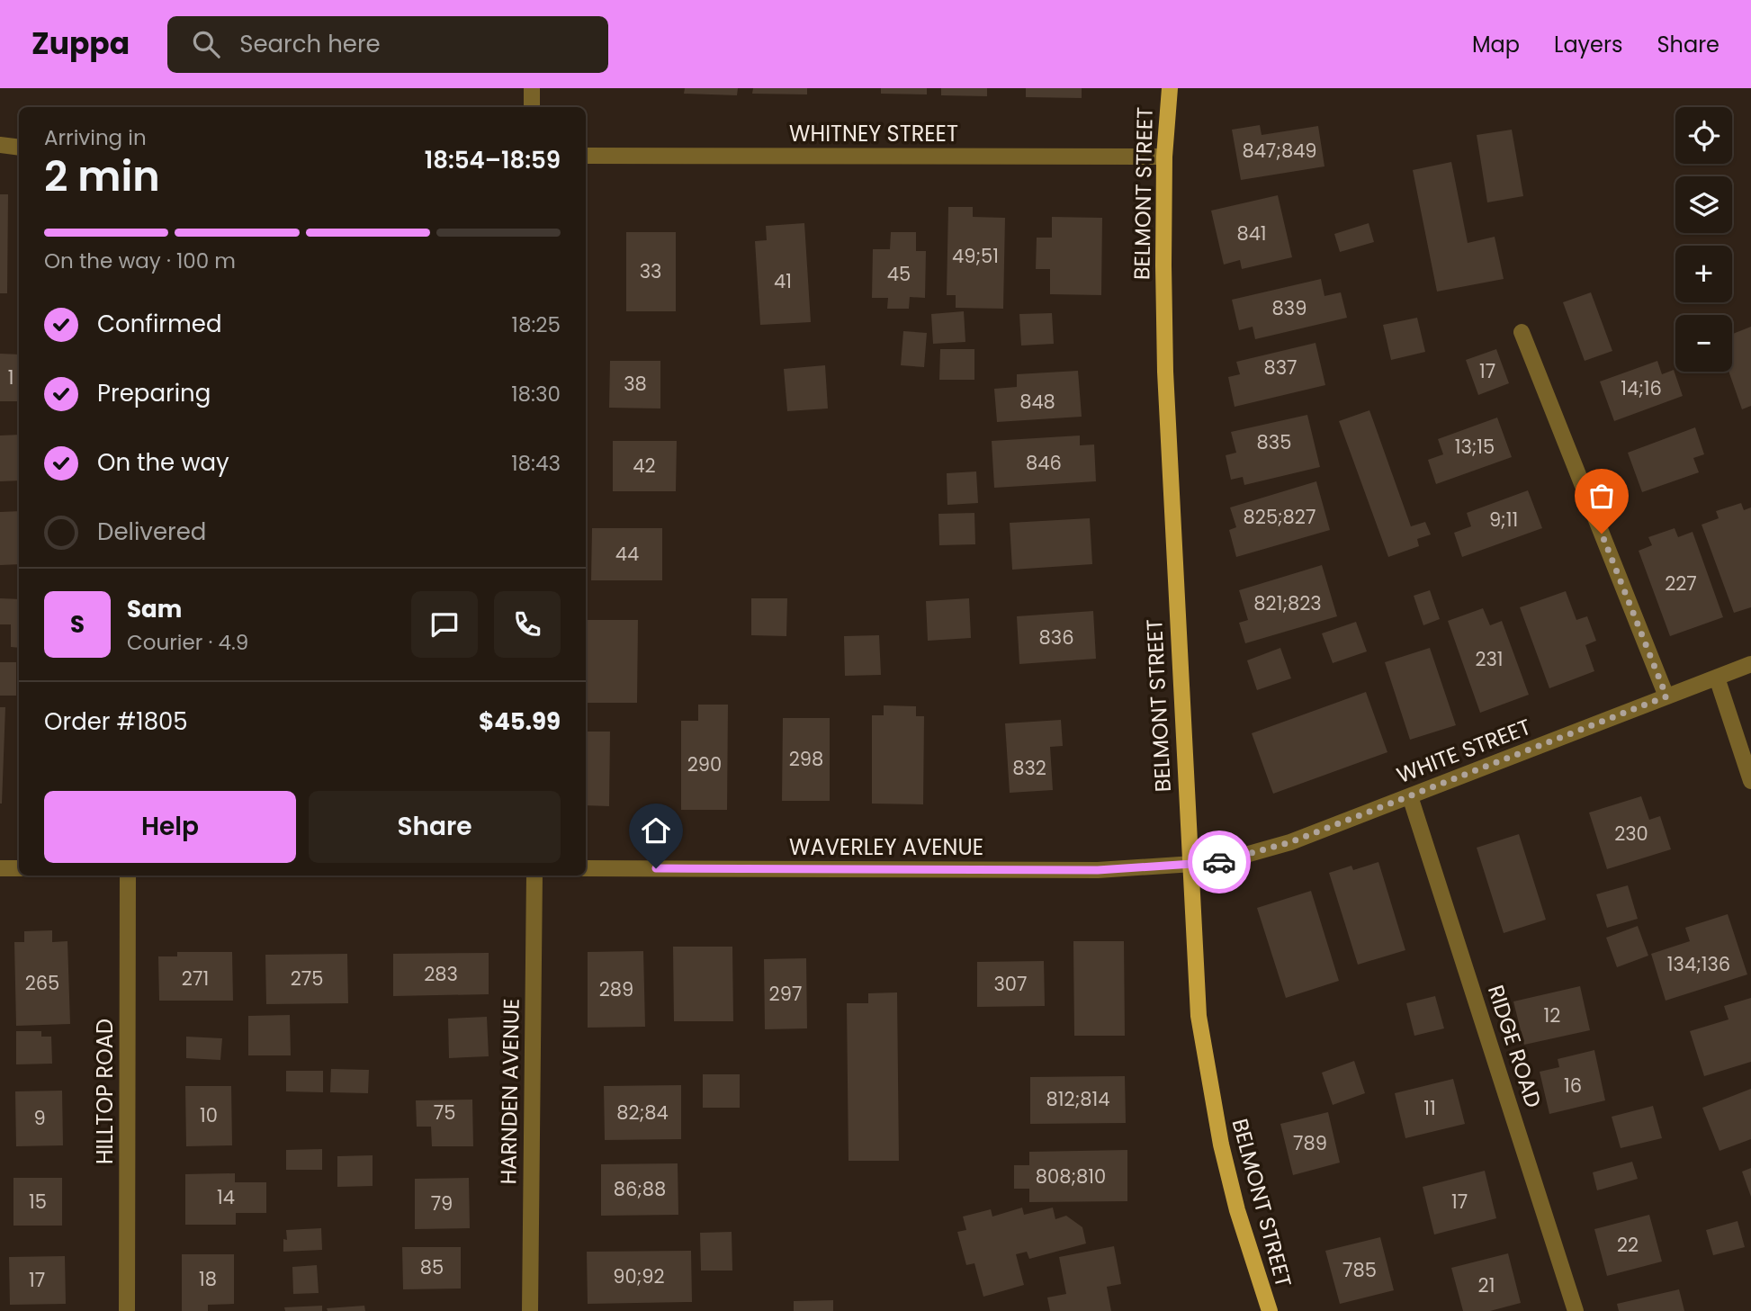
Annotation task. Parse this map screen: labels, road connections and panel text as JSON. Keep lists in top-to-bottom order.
{
  "streets": {
    "main road": ["BELMONT STREET"],
    "street": [
      "WHITNEY STREET",
      "WHITE STREET",
      "WAVERLEY AVENUE",
      "RIDGE ROAD",
      "HILLTOP ROAD",
      "HARNDEN AVENUE"
    ]
  },
  "crossings": [
    ["WHITNEY STREET", "BELMONT STREET"],
    ["BELMONT STREET", "WHITE STREET"],
    ["BELMONT STREET", "WAVERLEY AVENUE"],
    ["WHITE STREET", "WAVERLEY AVENUE"],
    ["WHITE STREET", "RIDGE ROAD"]
  ],
  "house_numbers": [
    "847;849",
    "841",
    "49;51",
    "33",
    "45",
    "41",
    "839",
    "837",
    "17",
    "1",
    "38",
    "14;16",
    "848",
    "835",
    "13;15",
    "846",
    "42",
    "825;827",
    "9;11",
    "44",
    "227",
    "821;823",
    "836",
    "231",
    "298",
    "290",
    "832",
    "230",
    "134;136",
    "283",
    "271",
    "275",
    "265",
    "307",
    "289",
    "297",
    "12",
    "16",
    "812;814",
    "11",
    "75",
    "82;84",
    "10",
    "9",
    "789",
    "808;810",
    "86;88",
    "14",
    "15",
    "17",
    "79",
    "22",
    "85",
    "785",
    "90;92",
    "18",
    "17",
    "21"
  ],
  "page": {
    "header": "Zuppa",
    "search": "Search here",
    "nav": ["Map", "Layers", "Share"],
    "map_buttons": ["+", "−"],
    "heading": ["2 min", "Arriving in", "18:54–18:59"],
    "panel": [
      "Sam",
      "Courier · 4.9",
      "Order #1805",
      "$45.99"
    ],
    "bar": "On the way · 100 m",
    "list": [
      ["Confirmed", "18:25"],
      ["Preparing", "18:30"],
      ["On the way", "18:43"],
      "Delivered"
    ],
    "round": "S",
    "buttons": ["Help", "Share"]
  }
}
